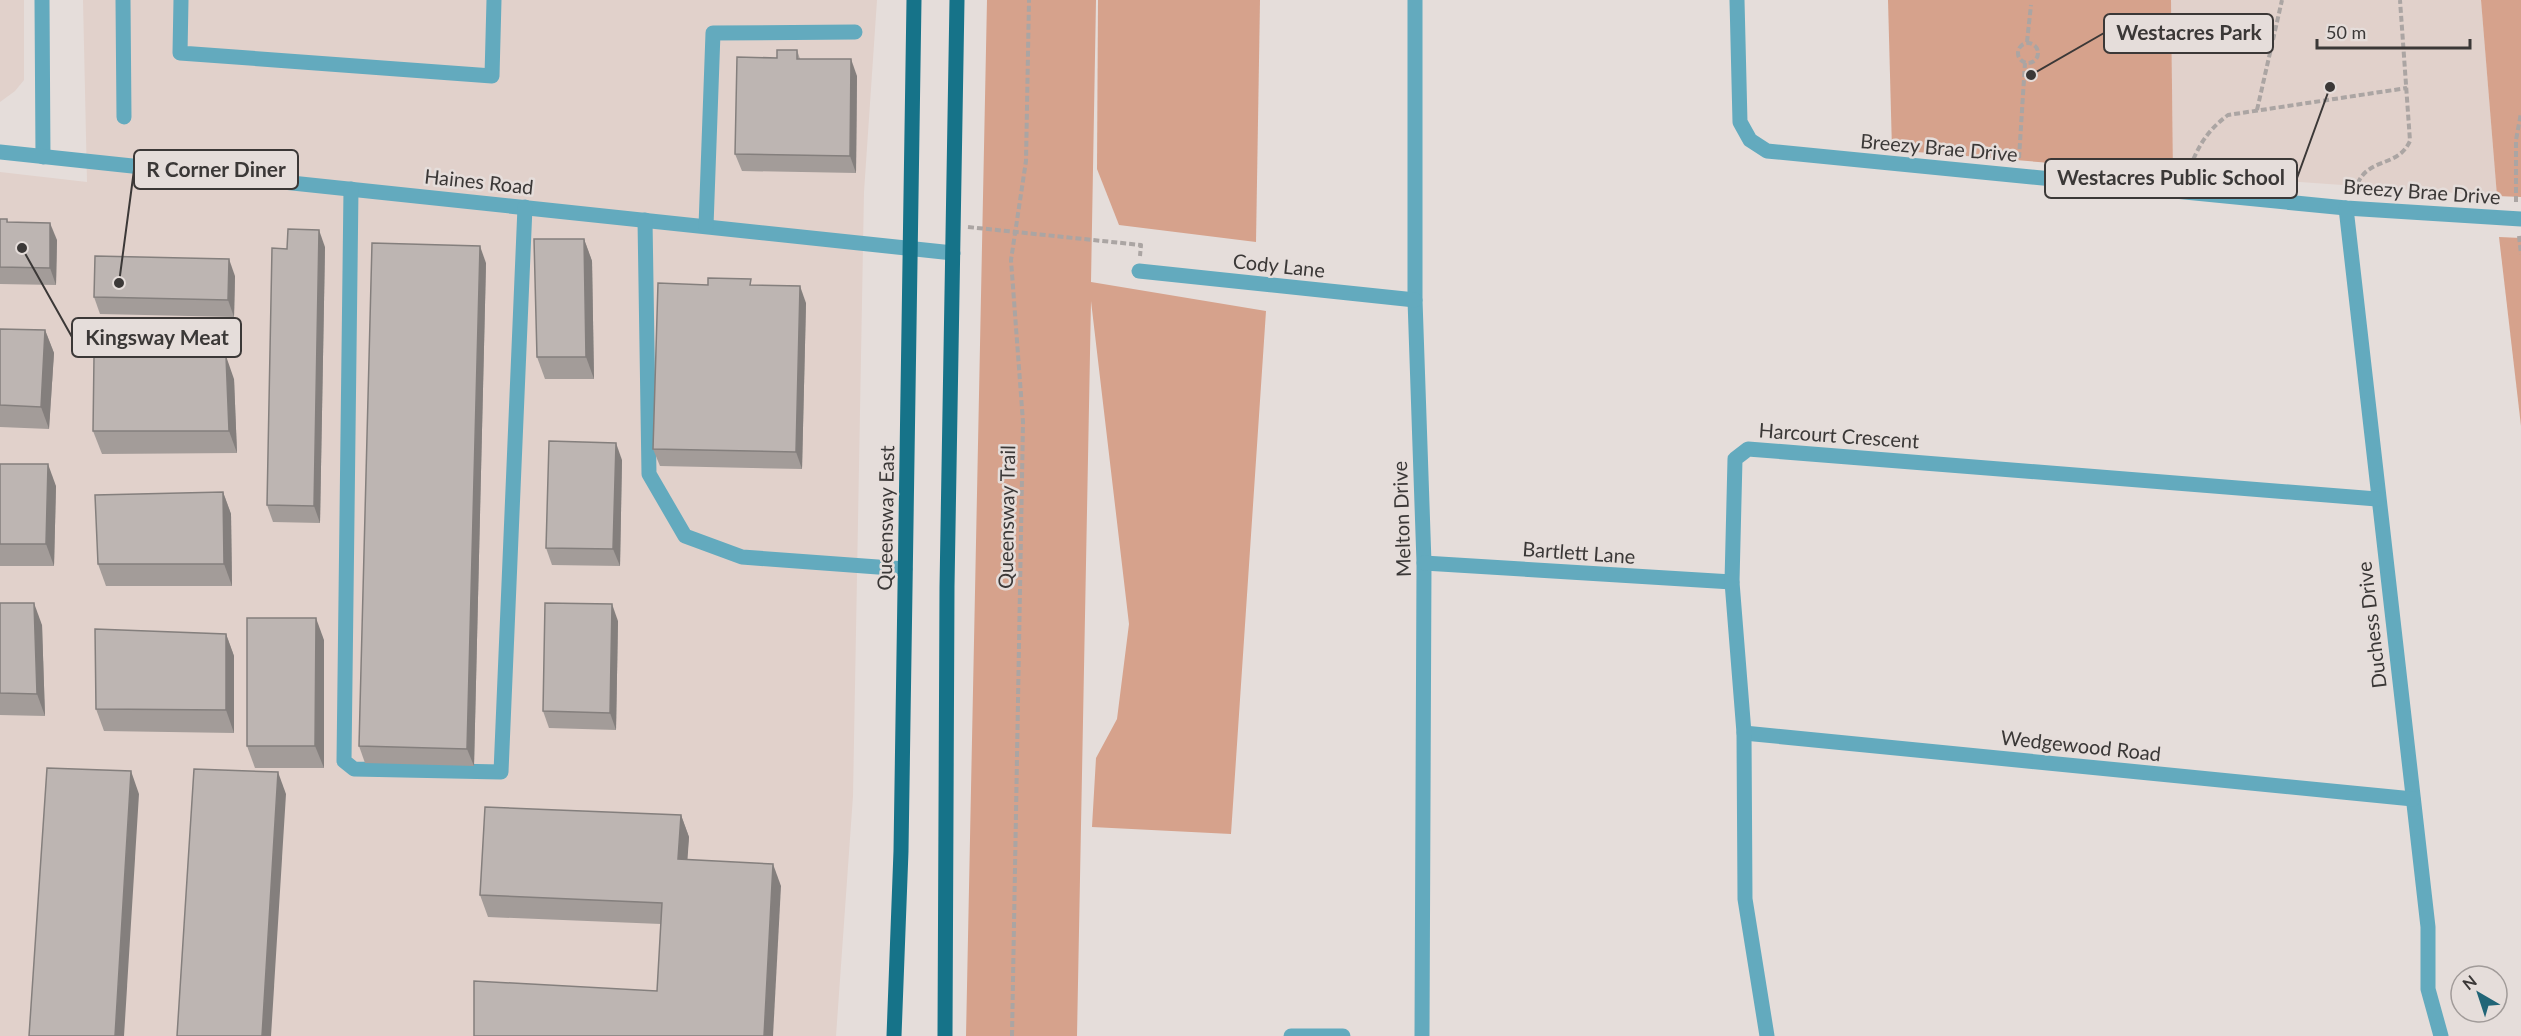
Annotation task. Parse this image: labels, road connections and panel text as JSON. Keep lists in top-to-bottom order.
{
  "streets": {
    "main road": ["Queensway East"],
    "street": [
      "Breezy Brae Drive",
      "Haines Road",
      "Cody Lane",
      "Harcourt Crescent",
      "Melton Drive",
      "Bartlett Lane",
      "Duchess Drive",
      "Wedgewood Road"
    ],
    "path": ["Queensway Trail"]
  },
  "crossings": [
    ["Breezy Brae Drive", "Duchess Drive"],
    ["Haines Road", "Queensway East"],
    ["Cody Lane", "Melton Drive"],
    ["Harcourt Crescent", "Bartlett Lane"],
    ["Harcourt Crescent", "Duchess Drive"],
    ["Harcourt Crescent", "Wedgewood Road"],
    ["Melton Drive", "Bartlett Lane"],
    ["Duchess Drive", "Wedgewood Road"]
  ],
  "places": [
    "Westacres Park",
    "Westacres Public School",
    "Kingsway Meat",
    "R Corner Diner"
  ],
  "scale_bar": "50 m",
  "north": "top left"
}
